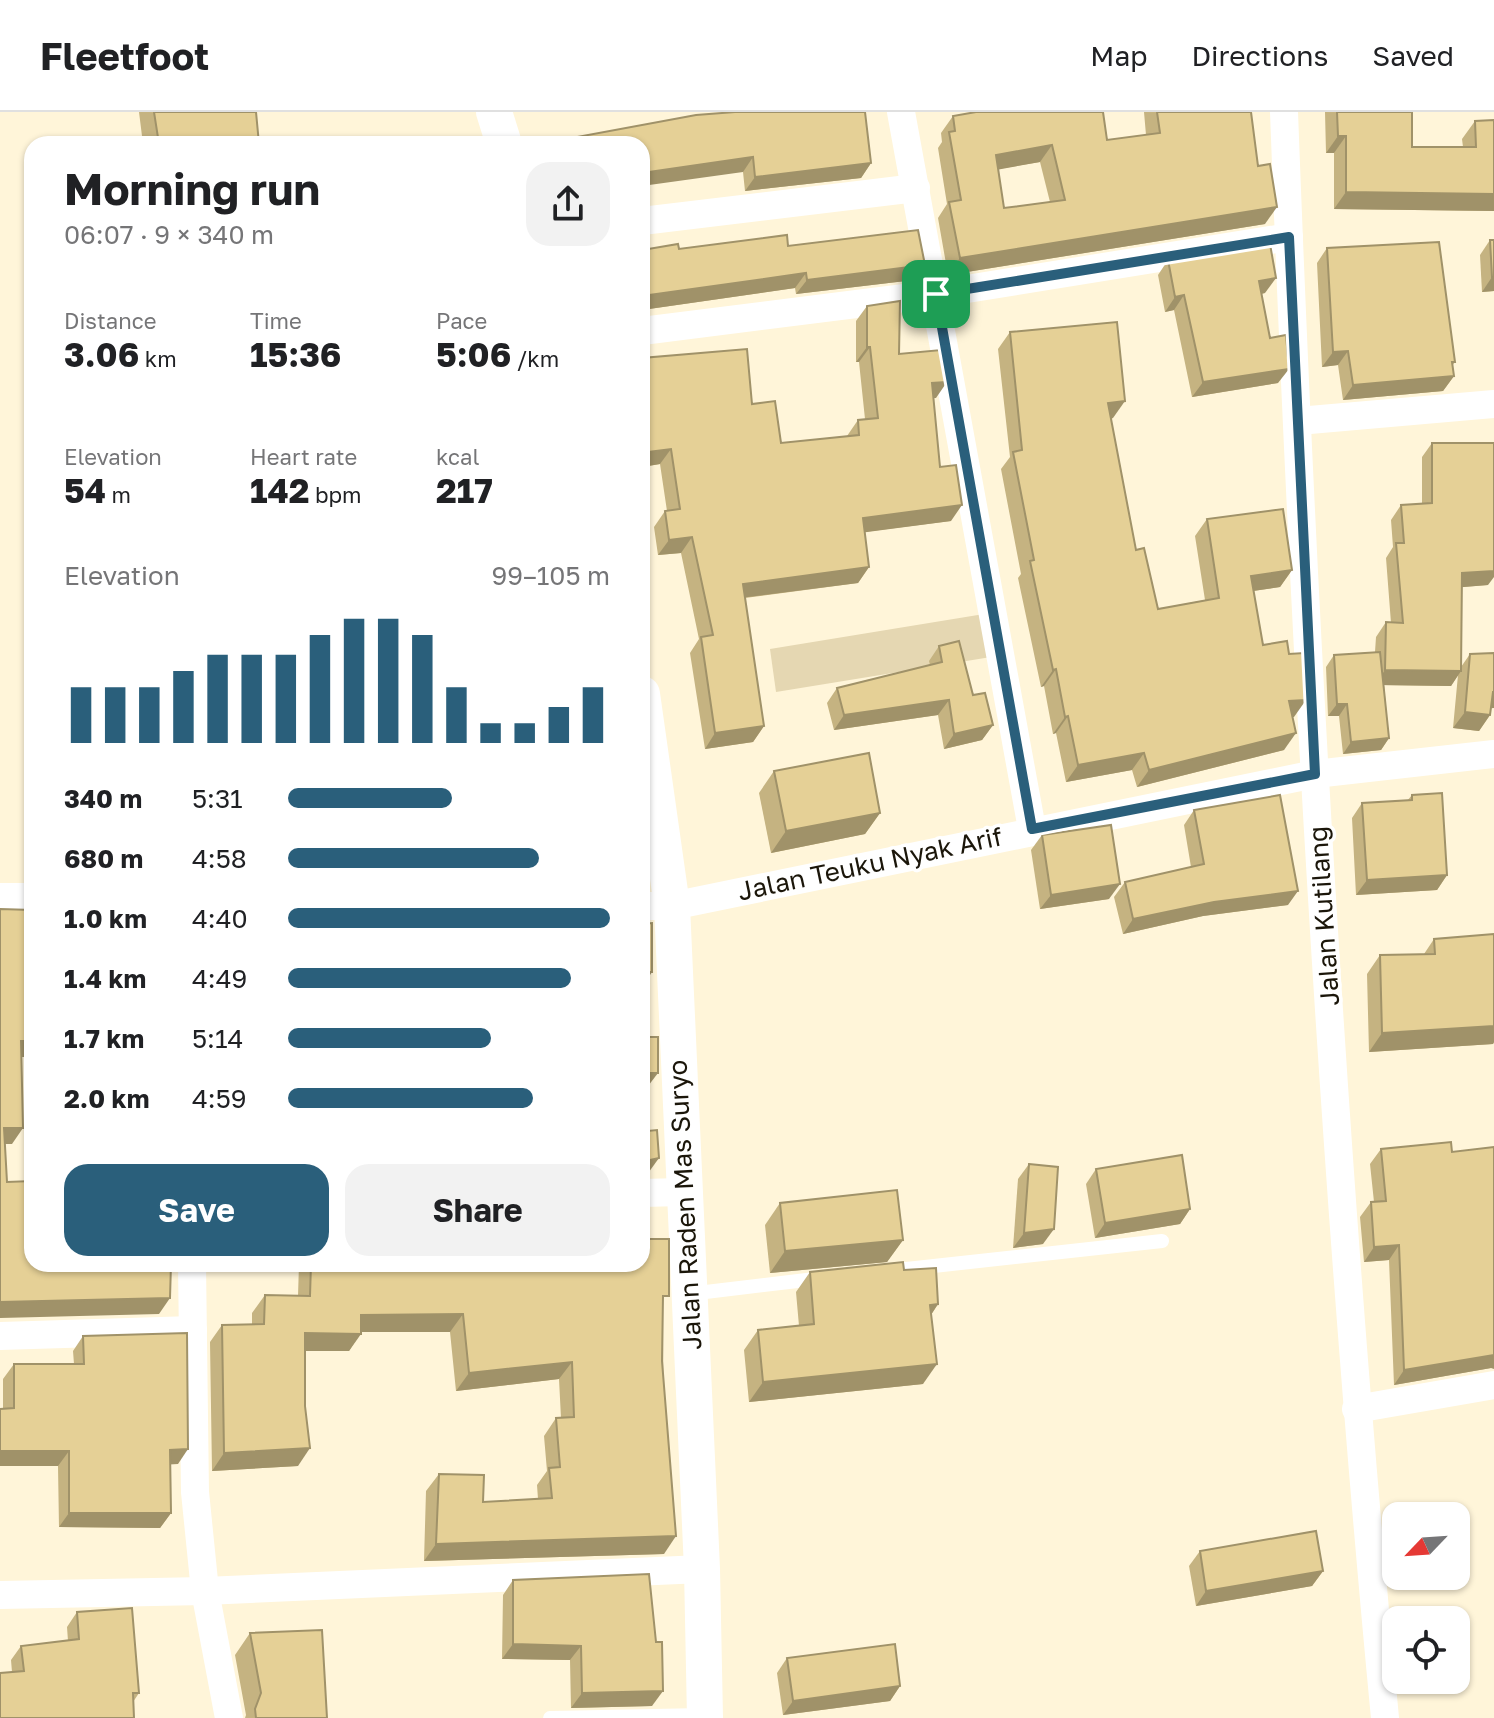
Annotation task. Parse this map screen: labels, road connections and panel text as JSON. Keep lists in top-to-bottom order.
{
  "streets": {
    "street": ["Jalan Teuku Nyak Arif", "Jalan Kutilang", "Jalan Raden Mas Suryo"]
  },
  "crossings": [
    ["Jalan Teuku Nyak Arif", "Jalan Kutilang"],
    ["Jalan Teuku Nyak Arif", "Jalan Raden Mas Suryo"]
  ],
  "north": "bottom left",
  "page": {
    "header": "Fleetfoot",
    "nav": ["Map", "Directions", "Saved"],
    "heading": ["Morning run", "06:07 · 9 × 340 m"],
    "stats": [
      ["Distance", "3.06 km"],
      ["Time", "15:36"],
      ["Pace", "5:06 /km"],
      ["Elevation", "54 m"],
      ["Heart rate", "142 bpm"],
      ["kcal", "217"]
    ],
    "chart": ["Elevation", "99–105 m"],
    "list": [
      {
        "name": "340 m",
        "note": "5:31"
      },
      {
        "name": "680 m",
        "note": "4:58"
      },
      {
        "name": "1.0 km",
        "note": "4:40"
      },
      {
        "name": "1.4 km",
        "note": "4:49"
      },
      {
        "name": "1.7 km",
        "note": "5:14"
      },
      {
        "name": "2.0 km",
        "note": "4:59"
      }
    ],
    "buttons": ["Save", "Share"]
  }
}
